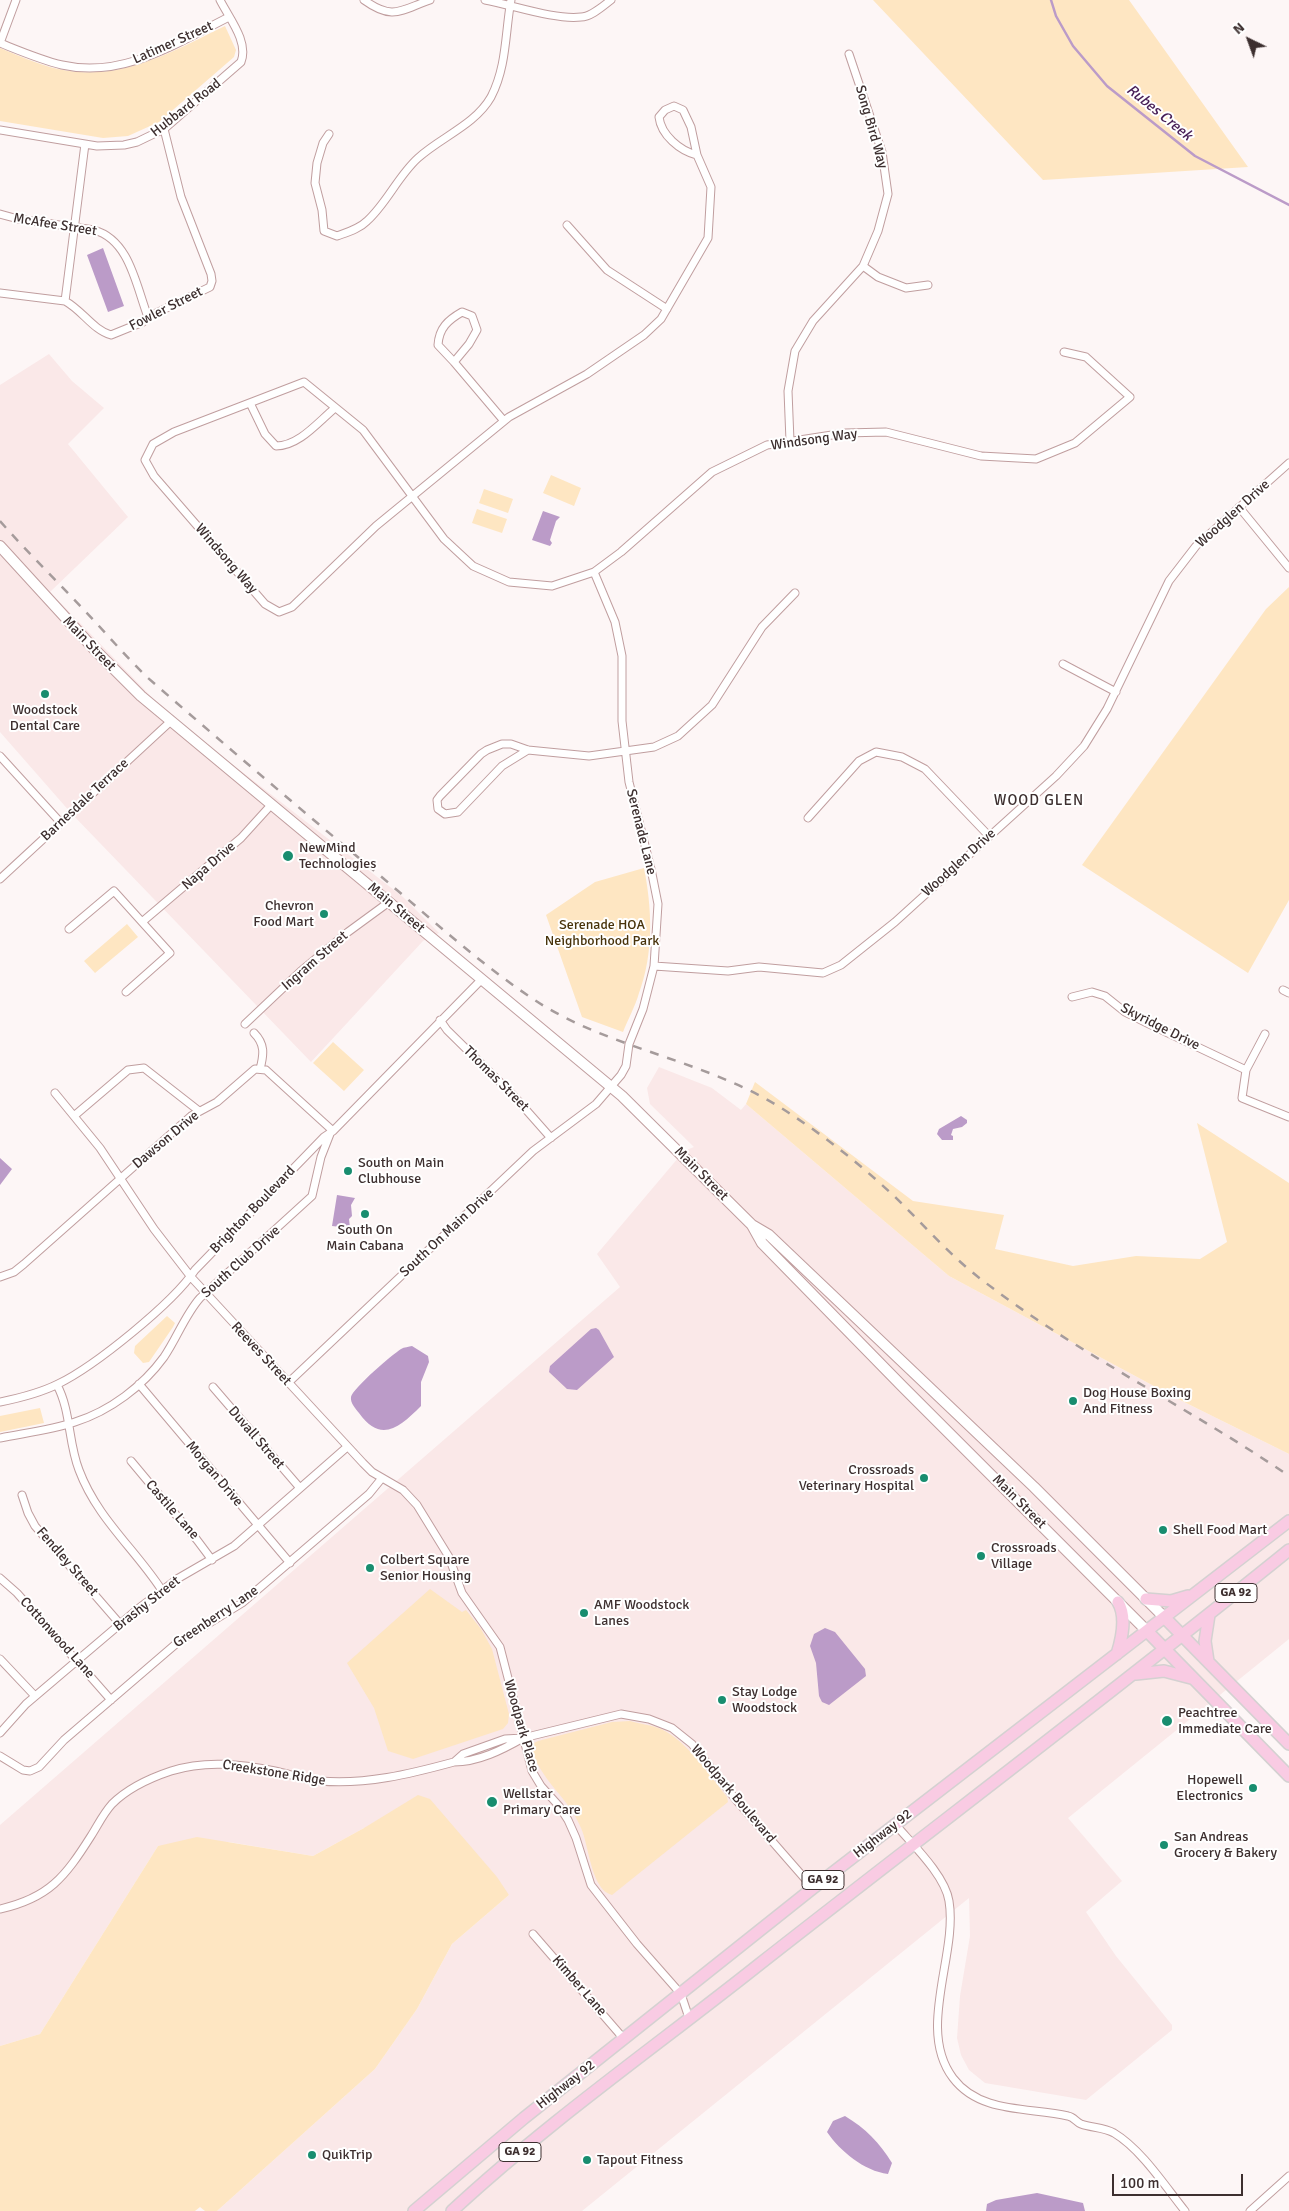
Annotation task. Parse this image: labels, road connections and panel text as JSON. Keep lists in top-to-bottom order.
{
  "streets": {
    "main road": ["Main Street", "GA 92", "Highway 92"],
    "street": [
      "Latimer Street",
      "Hubbard Road",
      "Song Bird Way",
      "McAfee Street",
      "Fowler Street",
      "Windsong Way",
      "Woodglen Drive",
      "Barnesdale Terrace",
      "Serenade Lane",
      "Napa Drive",
      "Ingram Street",
      "Skyridge Drive",
      "Thomas Street",
      "Dawson Drive",
      "Brighton Boulevard",
      "South On Main Drive",
      "South Club Drive",
      "Reeves Street",
      "Duvall Street",
      "Morgan Drive",
      "Castile Lane",
      "Fendley Street",
      "Brashy Street",
      "Greenberry Lane",
      "Cottonwood Lane",
      "Woodpark Place",
      "Creekstone Ridge",
      "Woodpark Boulevard",
      "Kimber Lane"
    ]
  },
  "crossings": [
    ["Latimer Street", "Hubbard Road"],
    ["Hubbard Road", "Fowler Street"],
    ["Song Bird Way", "Windsong Way"],
    ["McAfee Street", "Fowler Street"],
    ["Windsong Way", "Serenade Lane"],
    ["Woodglen Drive", "Serenade Lane"],
    ["Main Street", "Barnesdale Terrace"],
    ["Main Street", "Serenade Lane"],
    ["Main Street", "Napa Drive"],
    ["Main Street", "Ingram Street"],
    ["Main Street", "Brighton Boulevard"],
    ["Main Street", "South On Main Drive"],
    ["Main Street", "Highway 92"],
    ["Serenade Lane", "South On Main Drive"],
    ["Thomas Street", "Brighton Boulevard"],
    ["Thomas Street", "South On Main Drive"],
    ["Dawson Drive", "Reeves Street"],
    ["Brighton Boulevard", "South Club Drive"],
    ["Brighton Boulevard", "Reeves Street"],
    ["South On Main Drive", "Reeves Street"],
    ["South Club Drive", "Reeves Street"],
    ["South Club Drive", "Morgan Drive"],
    ["Reeves Street", "Brashy Street"],
    ["Reeves Street", "Greenberry Lane"],
    ["Reeves Street", "Woodpark Place"],
    ["Duvall Street", "Brashy Street"],
    ["Morgan Drive", "Brashy Street"],
    ["Morgan Drive", "Greenberry Lane"],
    ["Castile Lane", "Brashy Street"],
    ["Fendley Street", "Brashy Street"],
    ["Brashy Street", "Cottonwood Lane"],
    ["Greenberry Lane", "Cottonwood Lane"],
    ["Woodpark Place", "Creekstone Ridge"],
    ["Woodpark Place", "Woodpark Boulevard"],
    ["Woodpark Place", "Highway 92"],
    ["Creekstone Ridge", "Woodpark Boulevard"],
    ["Woodpark Boulevard", "Highway 92"],
    ["Highway 92", "Kimber Lane"]
  ],
  "districts": ["WOOD GLEN"],
  "water": ["Rubes Creek"],
  "parks": ["Serenade HOA Neighborhood Park"],
  "places": [
    "Woodstock Dental Care",
    "NewMind Technologies",
    "Chevron Food Mart",
    "South on Main Clubhouse",
    "South On Main Cabana",
    "Dog House Boxing And Fitness",
    "Crossroads Veterinary Hospital",
    "Shell Food Mart",
    "Crossroads Village",
    "Colbert Square Senior Housing",
    "AMF Woodstock Lanes",
    "Stay Lodge Woodstock",
    "Peachtree Immediate Care",
    "Hopewell Electronics",
    "Wellstar Primary Care",
    "San Andreas Grocery & Bakery",
    "QuikTrip",
    "Tapout Fitness"
  ],
  "scale_bar": "100 m",
  "north": "top left"
}
